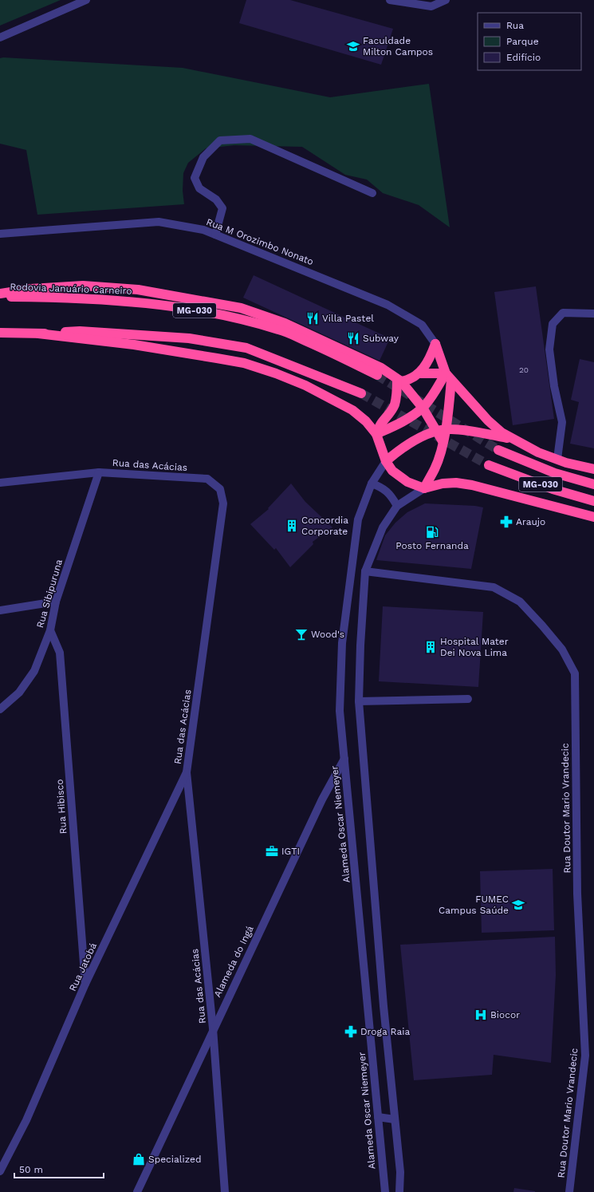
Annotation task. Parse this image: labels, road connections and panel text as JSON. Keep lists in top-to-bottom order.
{
  "streets": {
    "highway": ["Rodovia Januário Carneiro", "MG-030"],
    "street": [
      "Rua M Orozimbo Nonato",
      "Rua das Acácias",
      "Rua Sibipuruna",
      "Rua Hibisco",
      "Rua Doutor Mario Vrandecic",
      "Alameda Oscar Niemeyer",
      "Alameda do Ingá",
      "Rua Jatobá"
    ]
  },
  "crossings": [
    ["Rua das Acácias", "Rua Sibipuruna"],
    ["Rua das Acácias", "Alameda do Ingá"],
    ["Rua das Acácias", "Rua Jatobá"],
    ["Rua Sibipuruna", "Rua Hibisco"],
    ["Rua Hibisco", "Rua Jatobá"],
    ["Alameda Oscar Niemeyer", "Alameda do Ingá"]
  ],
  "places": {
    "school or university": ["Faculdade Milton Campos", "FUMEC Campus Saúde"],
    "restaurant": ["Villa Pastel", "Subway"],
    "pharmacy": ["Araujo", "Droga Raia"],
    "building": ["Concordia Corporate", "Hospital Mater Dei Nova Lima"],
    "fuel station": ["Posto Fernanda"],
    "bar": ["Wood's"],
    "office": ["IGTI"],
    "hospital": ["Biocor"],
    "shop": ["Specialized"]
  },
  "house_numbers": ["20"],
  "legend": ["Rua", "Parque", "Edifício"],
  "scale_bar": "50 m"
}
